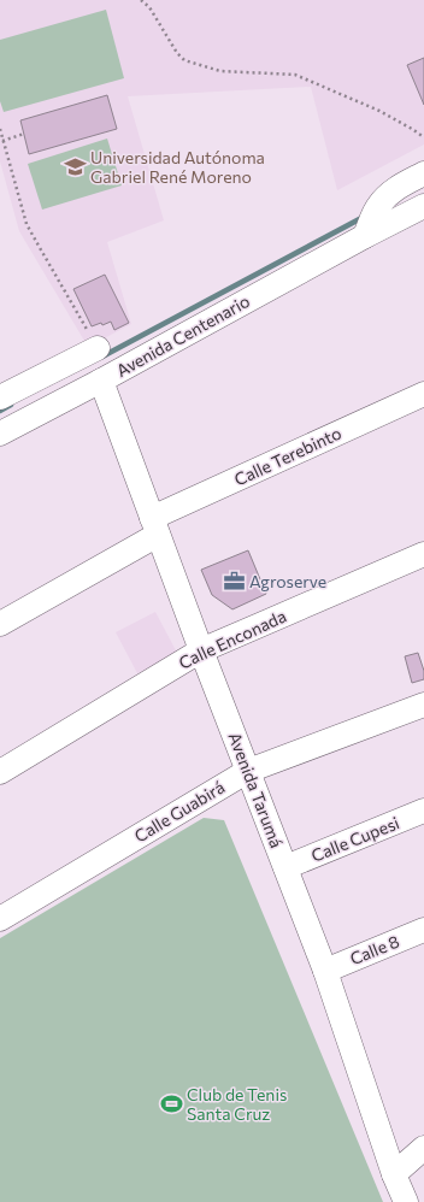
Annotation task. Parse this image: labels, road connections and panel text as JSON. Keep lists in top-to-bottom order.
{
  "streets": {
    "street": [
      "Avenida Centenario",
      "Calle Terebinto",
      "Calle Enconada",
      "Avenida Tarumá",
      "Calle Guabirá",
      "Calle Cupesi",
      "Calle 8"
    ]
  },
  "crossings": [
    ["Avenida Centenario", "Avenida Tarumá"],
    ["Calle Terebinto", "Avenida Tarumá"],
    ["Calle Enconada", "Avenida Tarumá"],
    ["Avenida Tarumá", "Calle Guabirá"],
    ["Avenida Tarumá", "Calle Cupesi"],
    ["Avenida Tarumá", "Calle 8"]
  ],
  "places": {
    "school or university": ["Universidad Autónoma Gabriel René Moreno"],
    "office": ["Agroserve"],
    "sports": ["Club de Tenis Santa Cruz"]
  }
}
